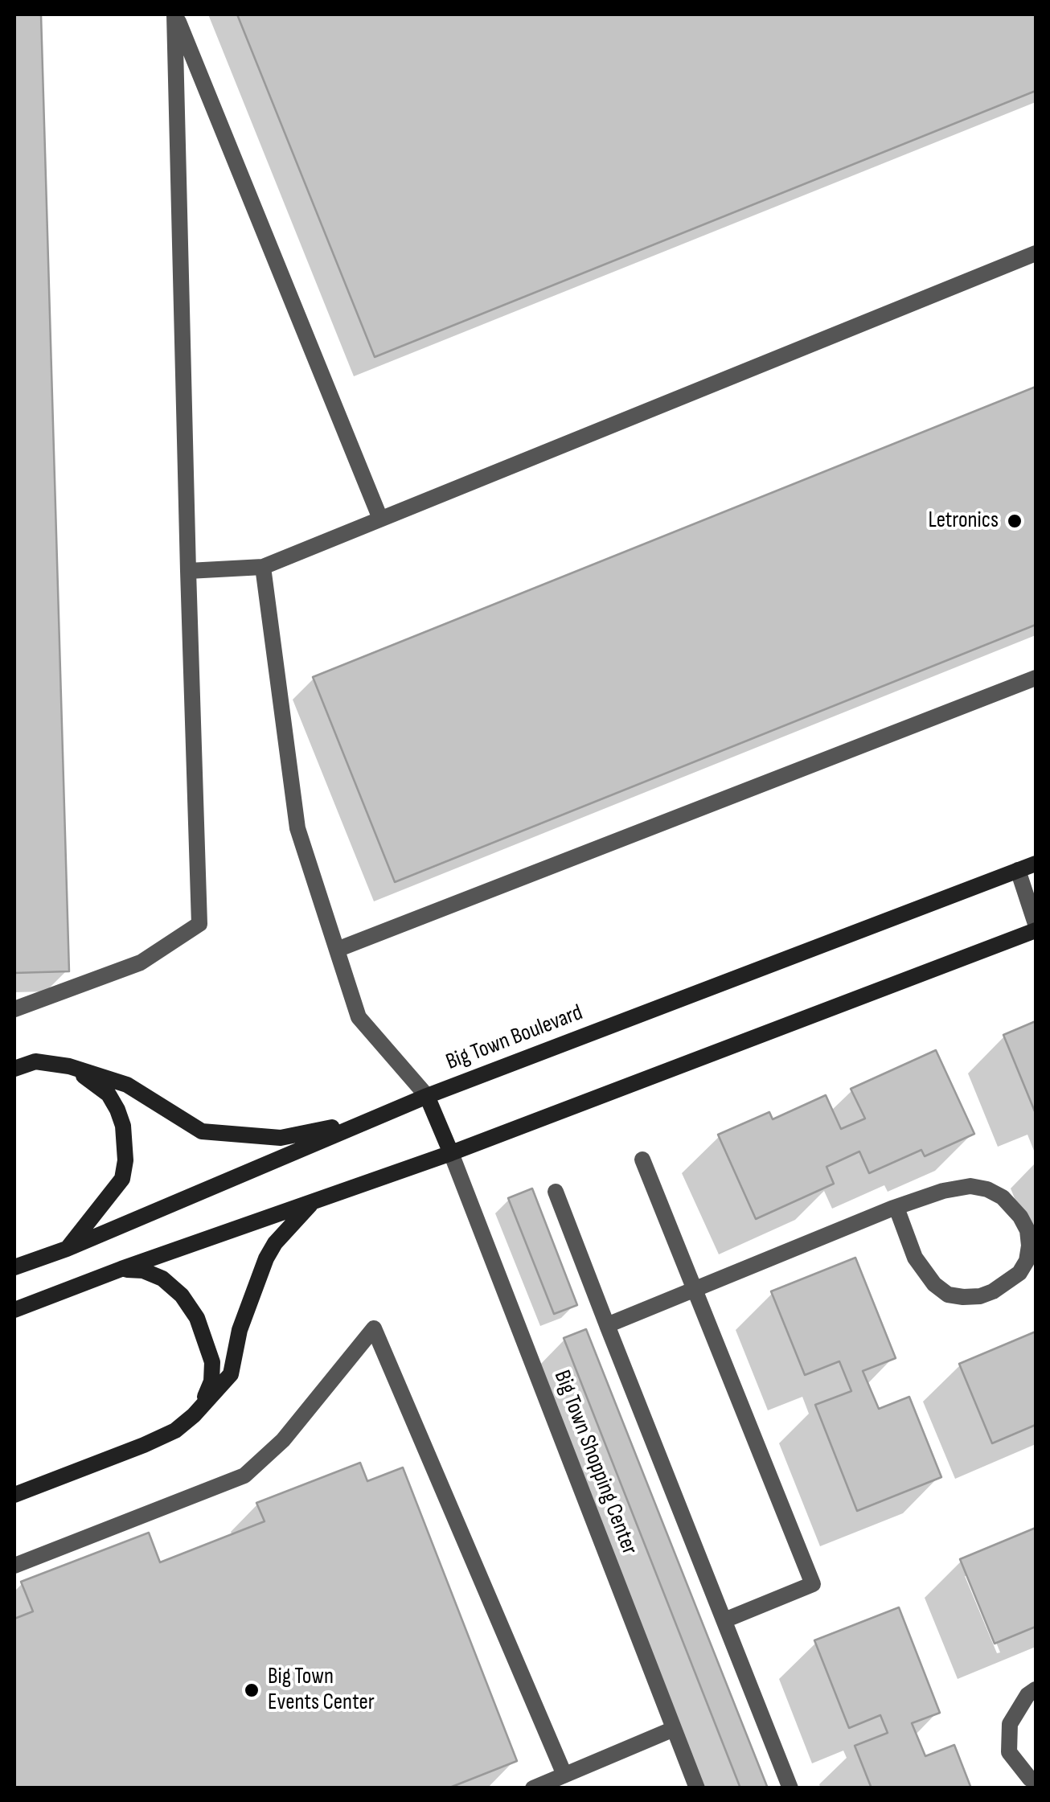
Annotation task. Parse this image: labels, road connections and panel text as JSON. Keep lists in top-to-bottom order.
{
  "streets": {
    "main road": ["Big Town Boulevard"],
    "lane": ["Big Town Shopping Center"]
  },
  "places": ["Letronics", "Big Town Events Center"]
}
